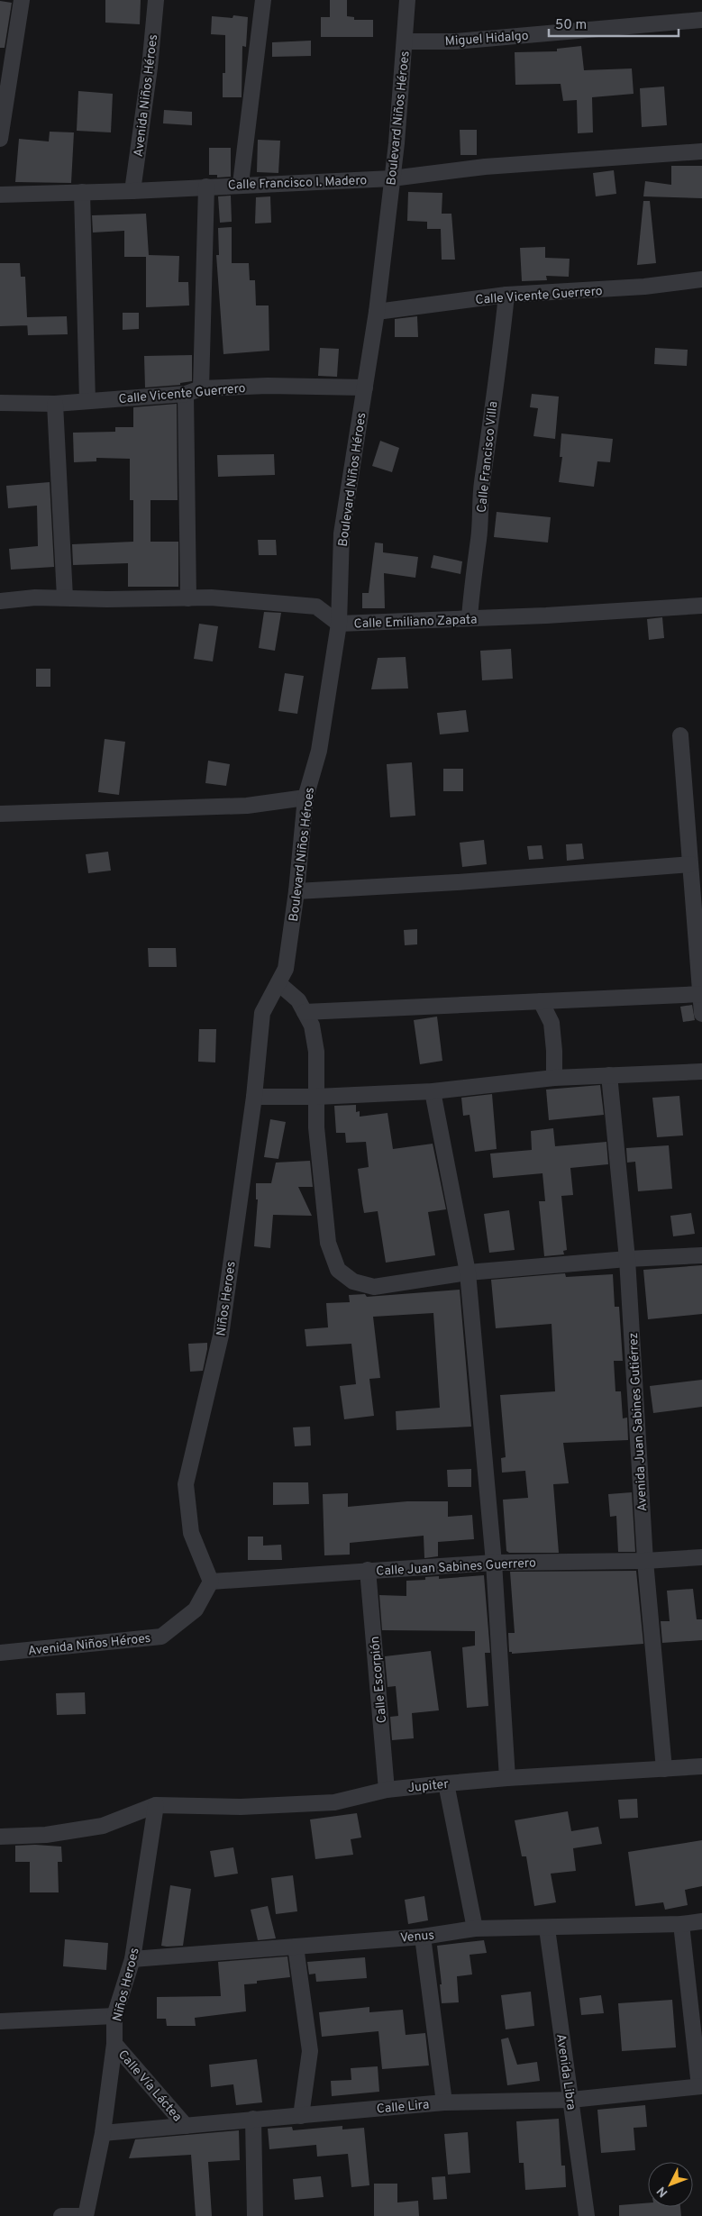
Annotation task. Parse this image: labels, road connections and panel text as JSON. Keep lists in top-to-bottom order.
{
  "streets": {
    "street": [
      "Miguel Hidalgo",
      "Avenida Niños Héroes",
      "Boulevard Niños Héroes",
      "Calle Francisco I. Madero",
      "Calle Vicente Guerrero",
      "Calle Francisco Villa",
      "Calle Emiliano Zapata",
      "Niños Heroes",
      "Avenida Juan Sabines Gutiérrez",
      "Calle Juan Sabines Guerrero",
      "Calle Escorpión",
      "Jupiter",
      "Venus",
      "Avenida Libra",
      "Calle Vía Láctea",
      "Calle Lira"
    ]
  },
  "crossings": [
    ["Miguel Hidalgo", "Boulevard Niños Héroes"],
    ["Avenida Niños Héroes", "Calle Francisco I. Madero"],
    ["Avenida Niños Héroes", "Niños Heroes"],
    ["Avenida Niños Héroes", "Calle Juan Sabines Guerrero"],
    ["Boulevard Niños Héroes", "Calle Francisco I. Madero"],
    ["Boulevard Niños Héroes", "Calle Vicente Guerrero"],
    ["Boulevard Niños Héroes", "Calle Emiliano Zapata"],
    ["Boulevard Niños Héroes", "Niños Heroes"],
    ["Calle Vicente Guerrero", "Calle Francisco Villa"],
    ["Calle Francisco Villa", "Calle Emiliano Zapata"],
    ["Niños Heroes", "Calle Juan Sabines Guerrero"],
    ["Niños Heroes", "Jupiter"],
    ["Niños Heroes", "Venus"],
    ["Niños Heroes", "Calle Vía Láctea"],
    ["Niños Heroes", "Calle Lira"],
    ["Avenida Juan Sabines Gutiérrez", "Calle Juan Sabines Guerrero"],
    ["Avenida Juan Sabines Gutiérrez", "Jupiter"],
    ["Calle Juan Sabines Guerrero", "Calle Escorpión"],
    ["Calle Escorpión", "Jupiter"],
    ["Venus", "Avenida Libra"],
    ["Avenida Libra", "Calle Lira"],
    ["Calle Vía Láctea", "Calle Lira"]
  ],
  "scale_bar": "50 m",
  "north": "bottom left"
}
